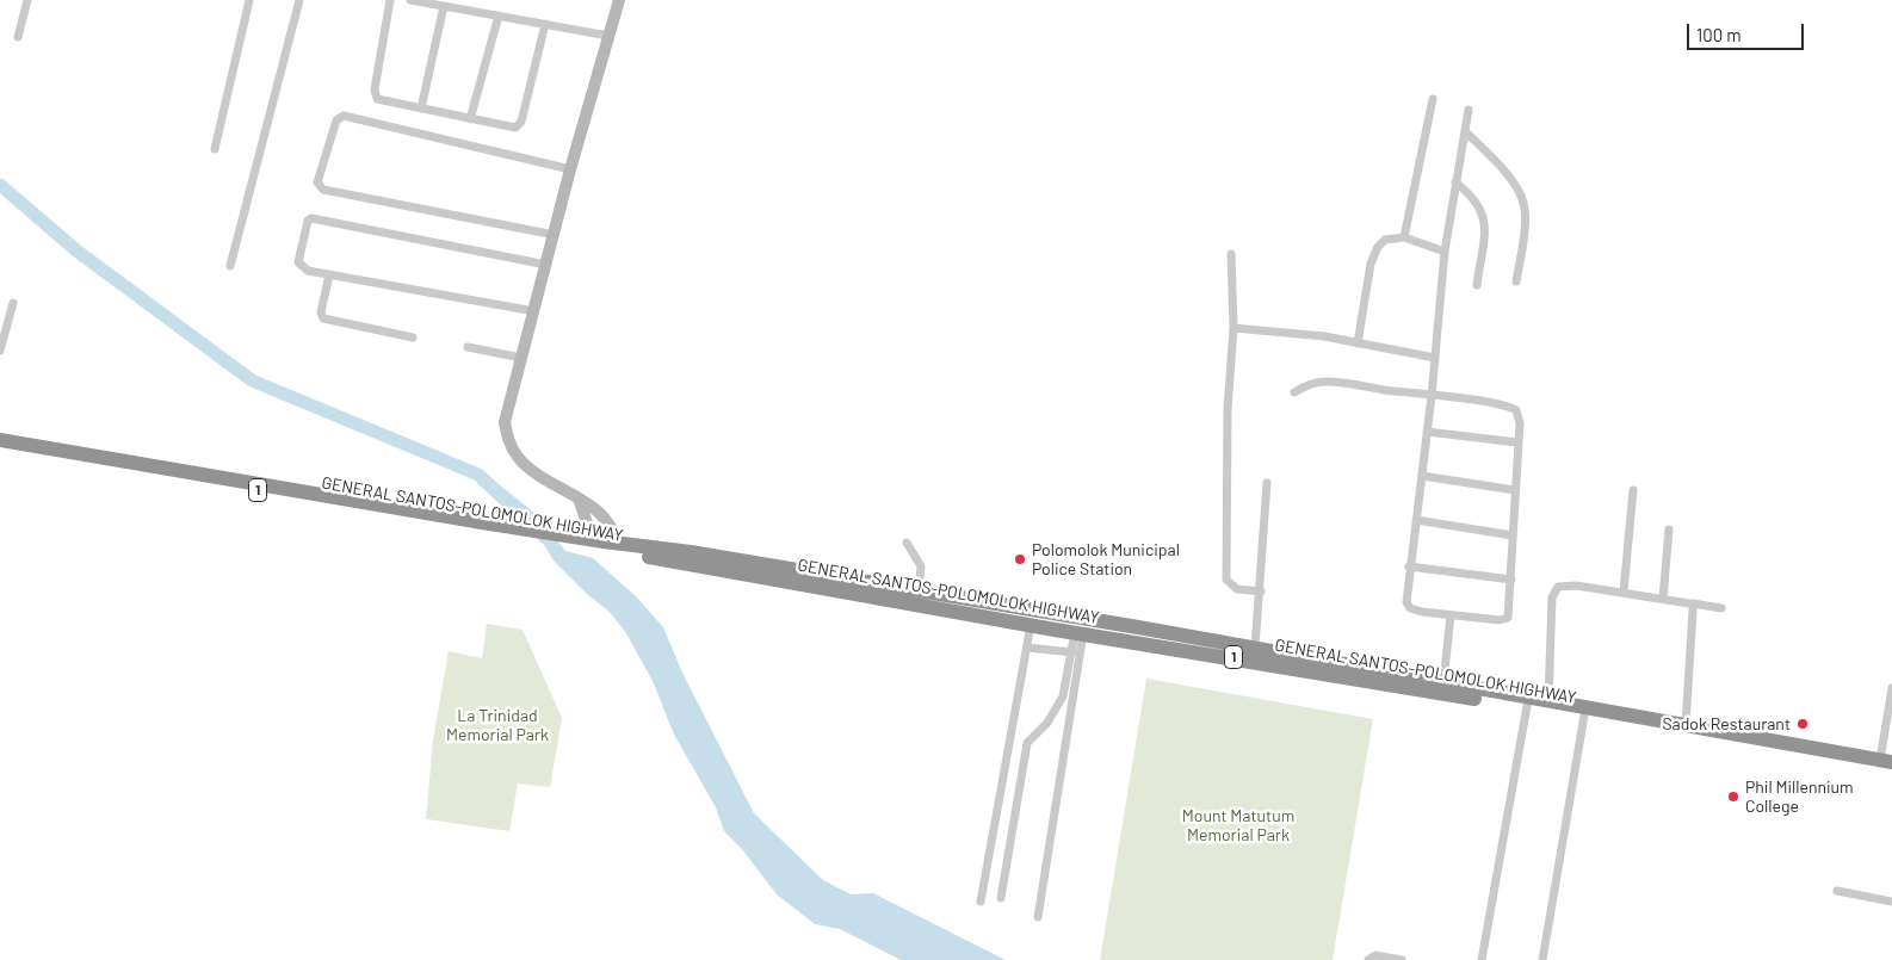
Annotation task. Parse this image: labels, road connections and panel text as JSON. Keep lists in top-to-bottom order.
{
  "streets": {
    "highway": ["1", "GENERAL SANTOS-POLOMOLOK HIGHWAY"]
  },
  "crossings": [
    ["1", "GENERAL SANTOS-POLOMOLOK HIGHWAY"]
  ],
  "parks": ["La Trinidad Memorial Park", "Mount Matutum Memorial Park"],
  "places": ["Polomolok Municipal Police Station", "Sadok Restaurant", "Phil Millennium College"],
  "scale_bar": "100 m"
}
